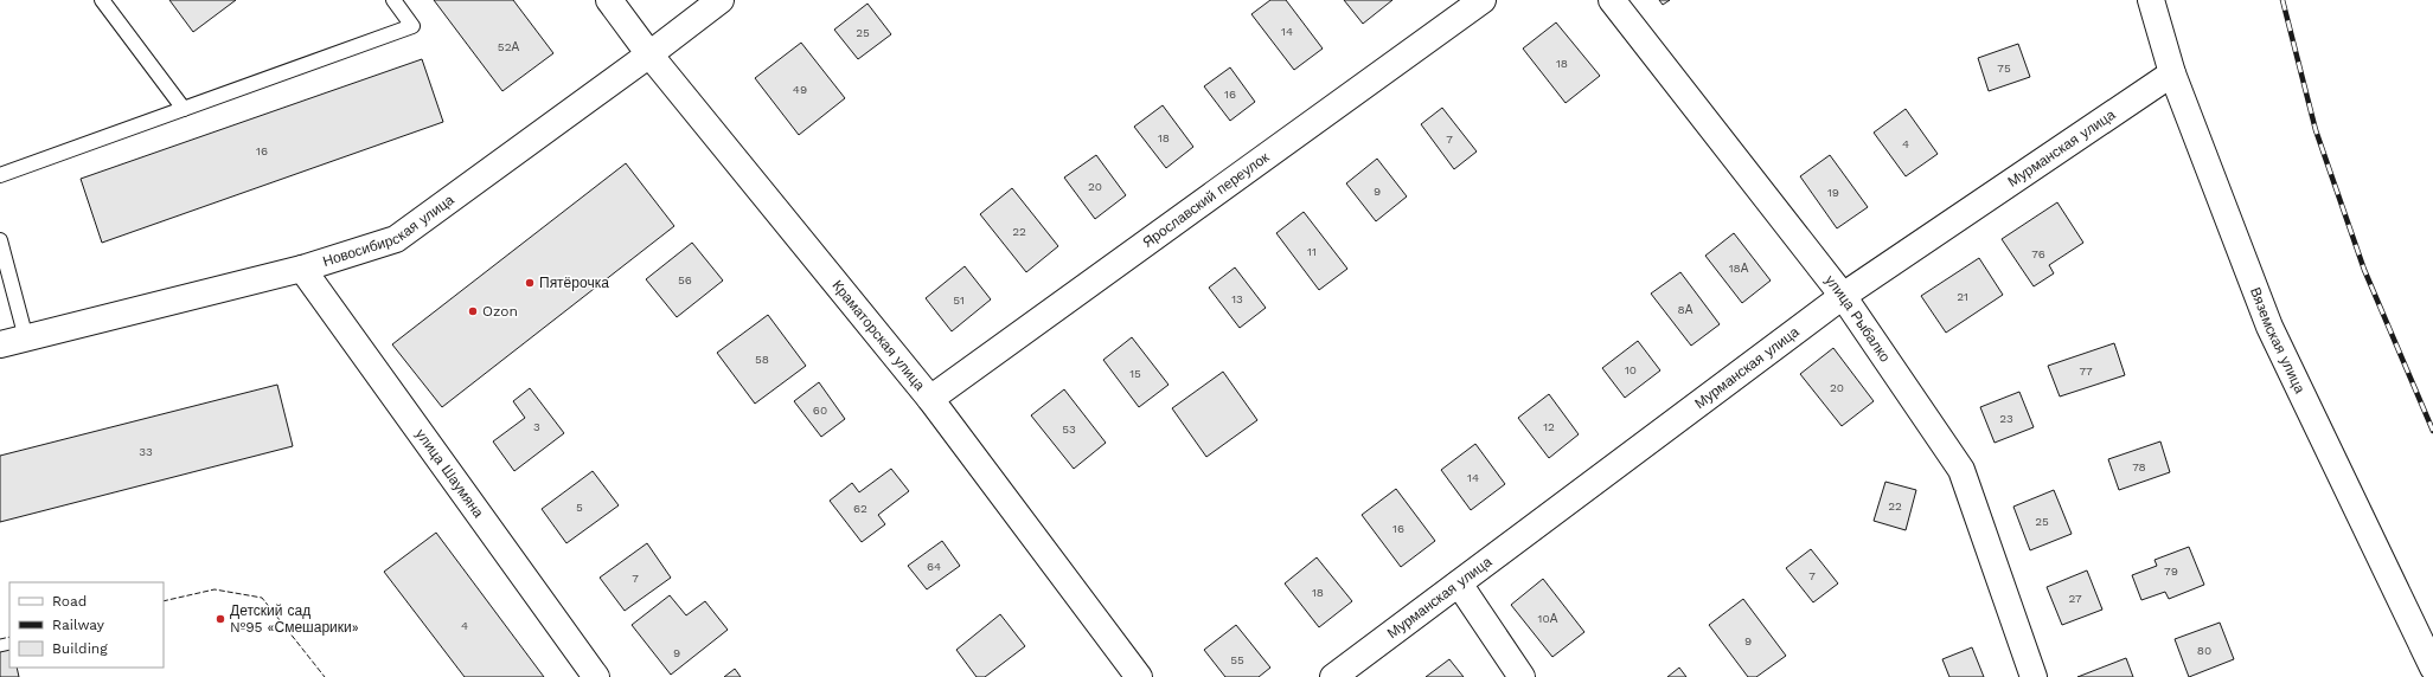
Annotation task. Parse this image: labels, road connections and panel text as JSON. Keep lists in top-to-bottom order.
{
  "streets": {
    "street": [
      "Мурманская улица",
      "Ярославский переулок",
      "Новосибирская улица",
      "улица Рыбалко",
      "Краматорская улица",
      "Вяземская улица",
      "улица Шаумяна"
    ]
  },
  "crossings": [
    ["Мурманская улица", "улица Рыбалко"],
    ["Мурманская улица", "Вяземская улица"],
    ["Ярославский переулок", "Краматорская улица"],
    ["Новосибирская улица", "Краматорская улица"],
    ["Новосибирская улица", "улица Шаумяна"]
  ],
  "places": ["Пятёрочка", "Ozon", "Детский сад №95 «Смешарики»"],
  "house_numbers": [
    "14",
    "25",
    "52А",
    "18",
    "75",
    "49",
    "16",
    "18",
    "7",
    "4",
    "16",
    "20",
    "9",
    "19",
    "22",
    "11",
    "76",
    "18А",
    "56",
    "21",
    "13",
    "51",
    "8А",
    "58",
    "10",
    "77",
    "15",
    "20",
    "60",
    "23",
    "3",
    "12",
    "53",
    "33",
    "78",
    "14",
    "22",
    "5",
    "62",
    "25",
    "16",
    "64",
    "79",
    "7",
    "7",
    "18",
    "27",
    "10А",
    "4",
    "9",
    "80",
    "9",
    "55"
  ],
  "legend": ["Road", "Railway", "Building"]
}
